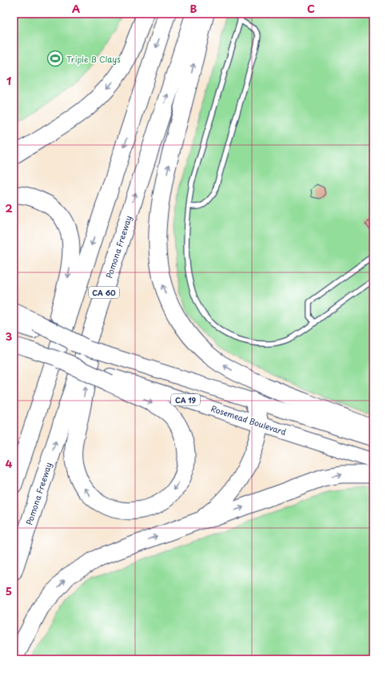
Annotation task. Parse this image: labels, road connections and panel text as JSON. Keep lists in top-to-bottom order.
{
  "streets": {
    "highway": ["Pomona Freeway", "CA 60"],
    "main road": ["CA 19", "Rosemead Boulevard"]
  },
  "places": {
    "sports": ["Triple B Clays"]
  },
  "grid": {
    "columns": ["A", "B", "C"],
    "rows": [
      "1",
      "2",
      "3",
      "4",
      "5"
    ]
  }
}
